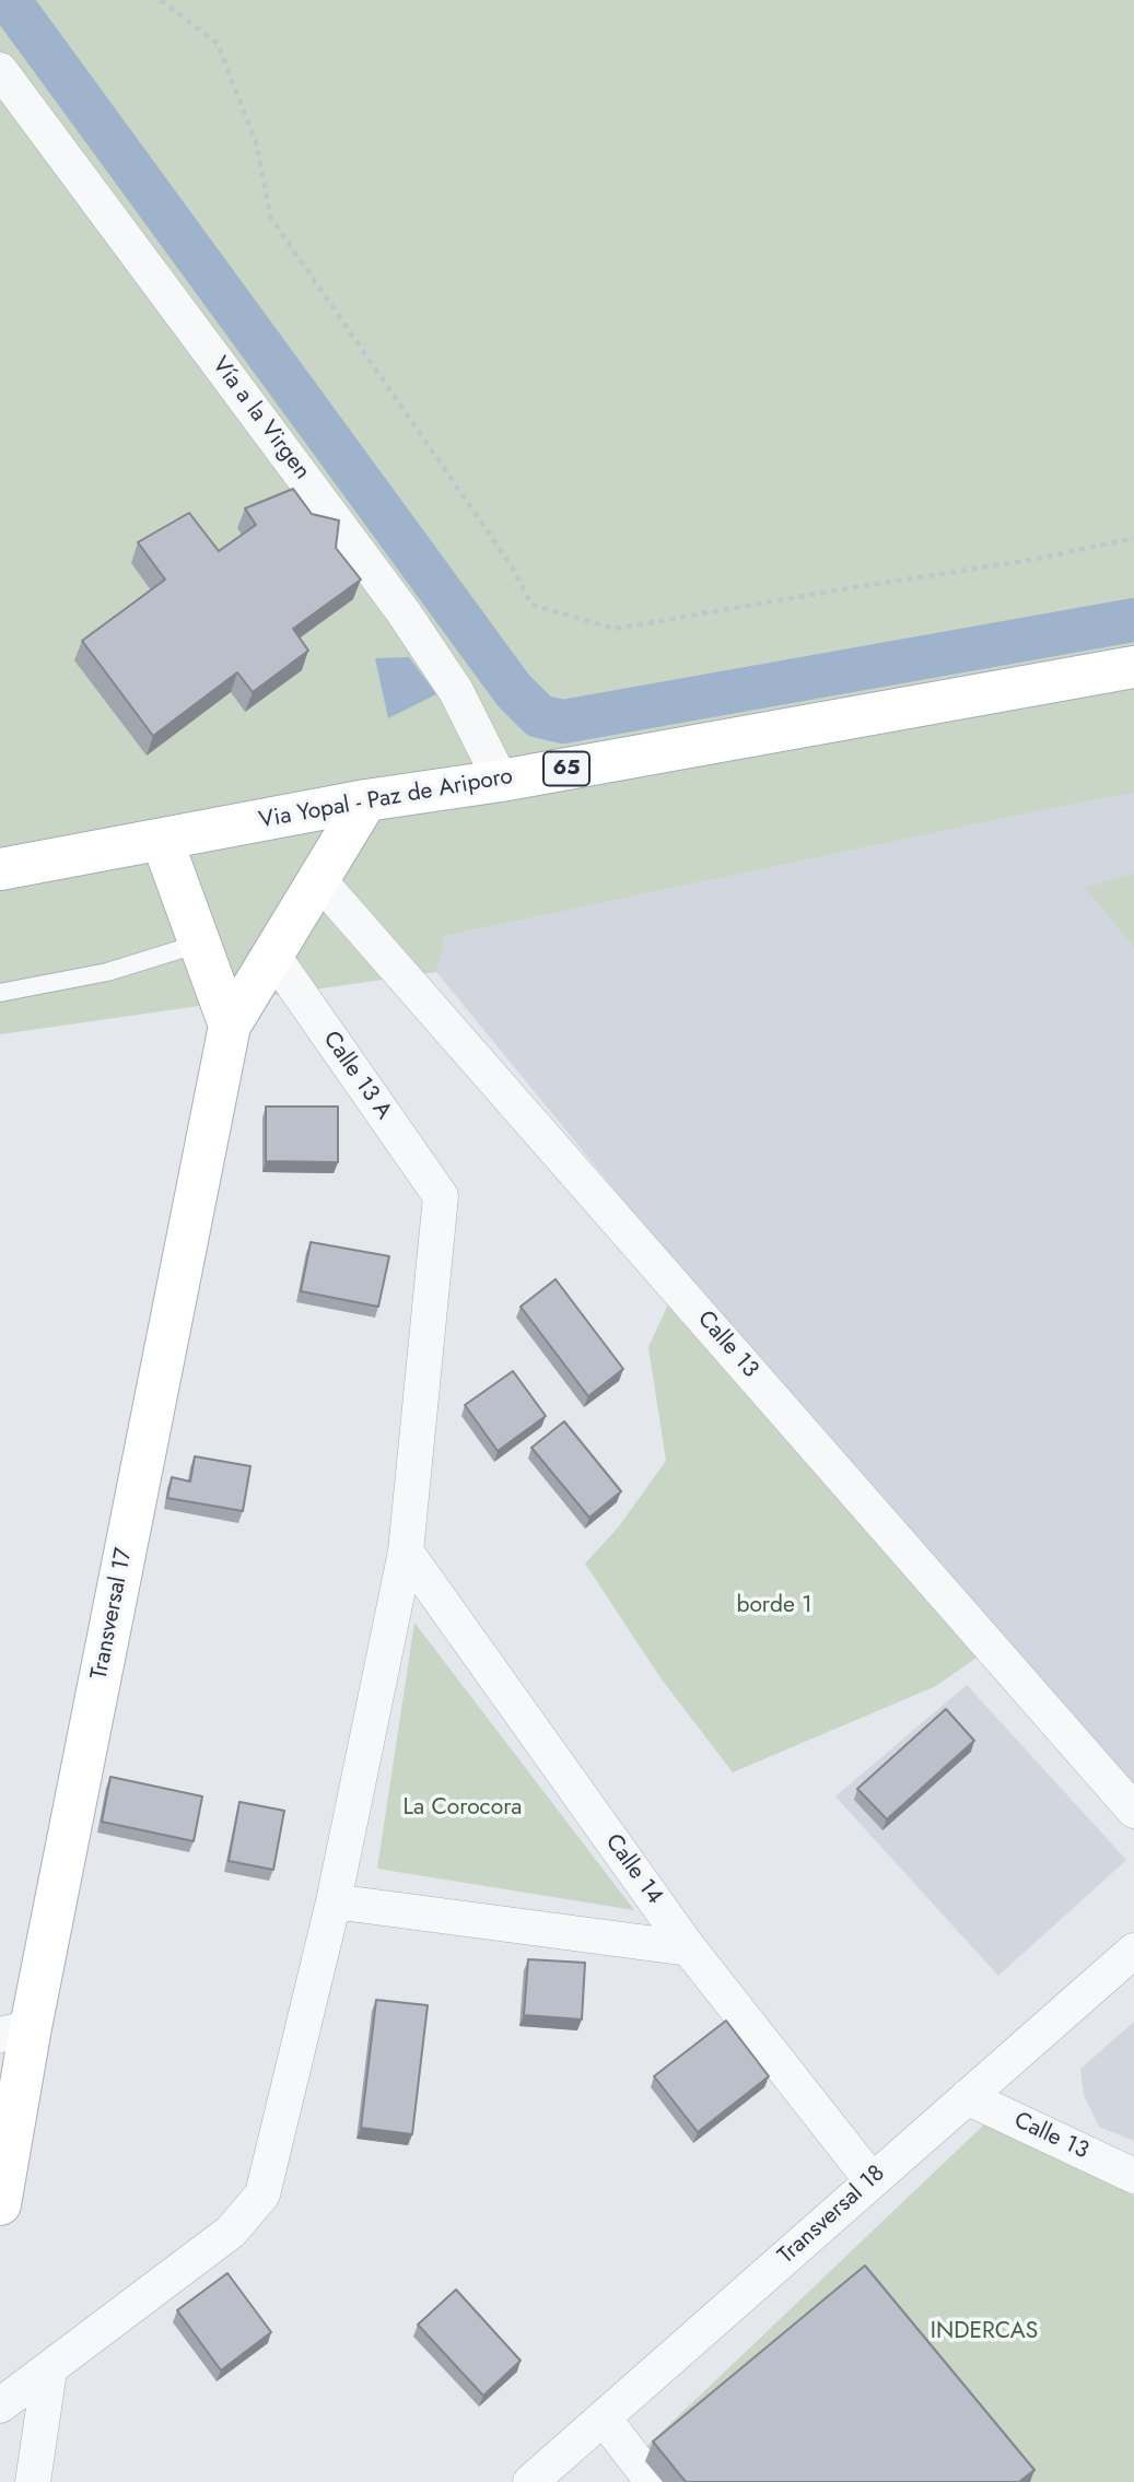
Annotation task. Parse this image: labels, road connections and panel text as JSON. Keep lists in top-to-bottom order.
{
  "streets": {
    "street": [
      "Vía a la Virgen",
      "65",
      "Via Yopal - Paz de Ariporo",
      "Calle 13 A",
      "Calle 13",
      "Transversal 17",
      "Calle 14",
      "Transversal 18"
    ]
  },
  "crossings": [
    ["Vía a la Virgen", "Via Yopal - Paz de Ariporo"],
    ["Calle 13 A", "Calle 14"],
    ["Calle 13", "Transversal 18"],
    ["Calle 14", "Transversal 18"]
  ],
  "parks": ["borde 1", "La Corocora", "INDERCAS"]
}
